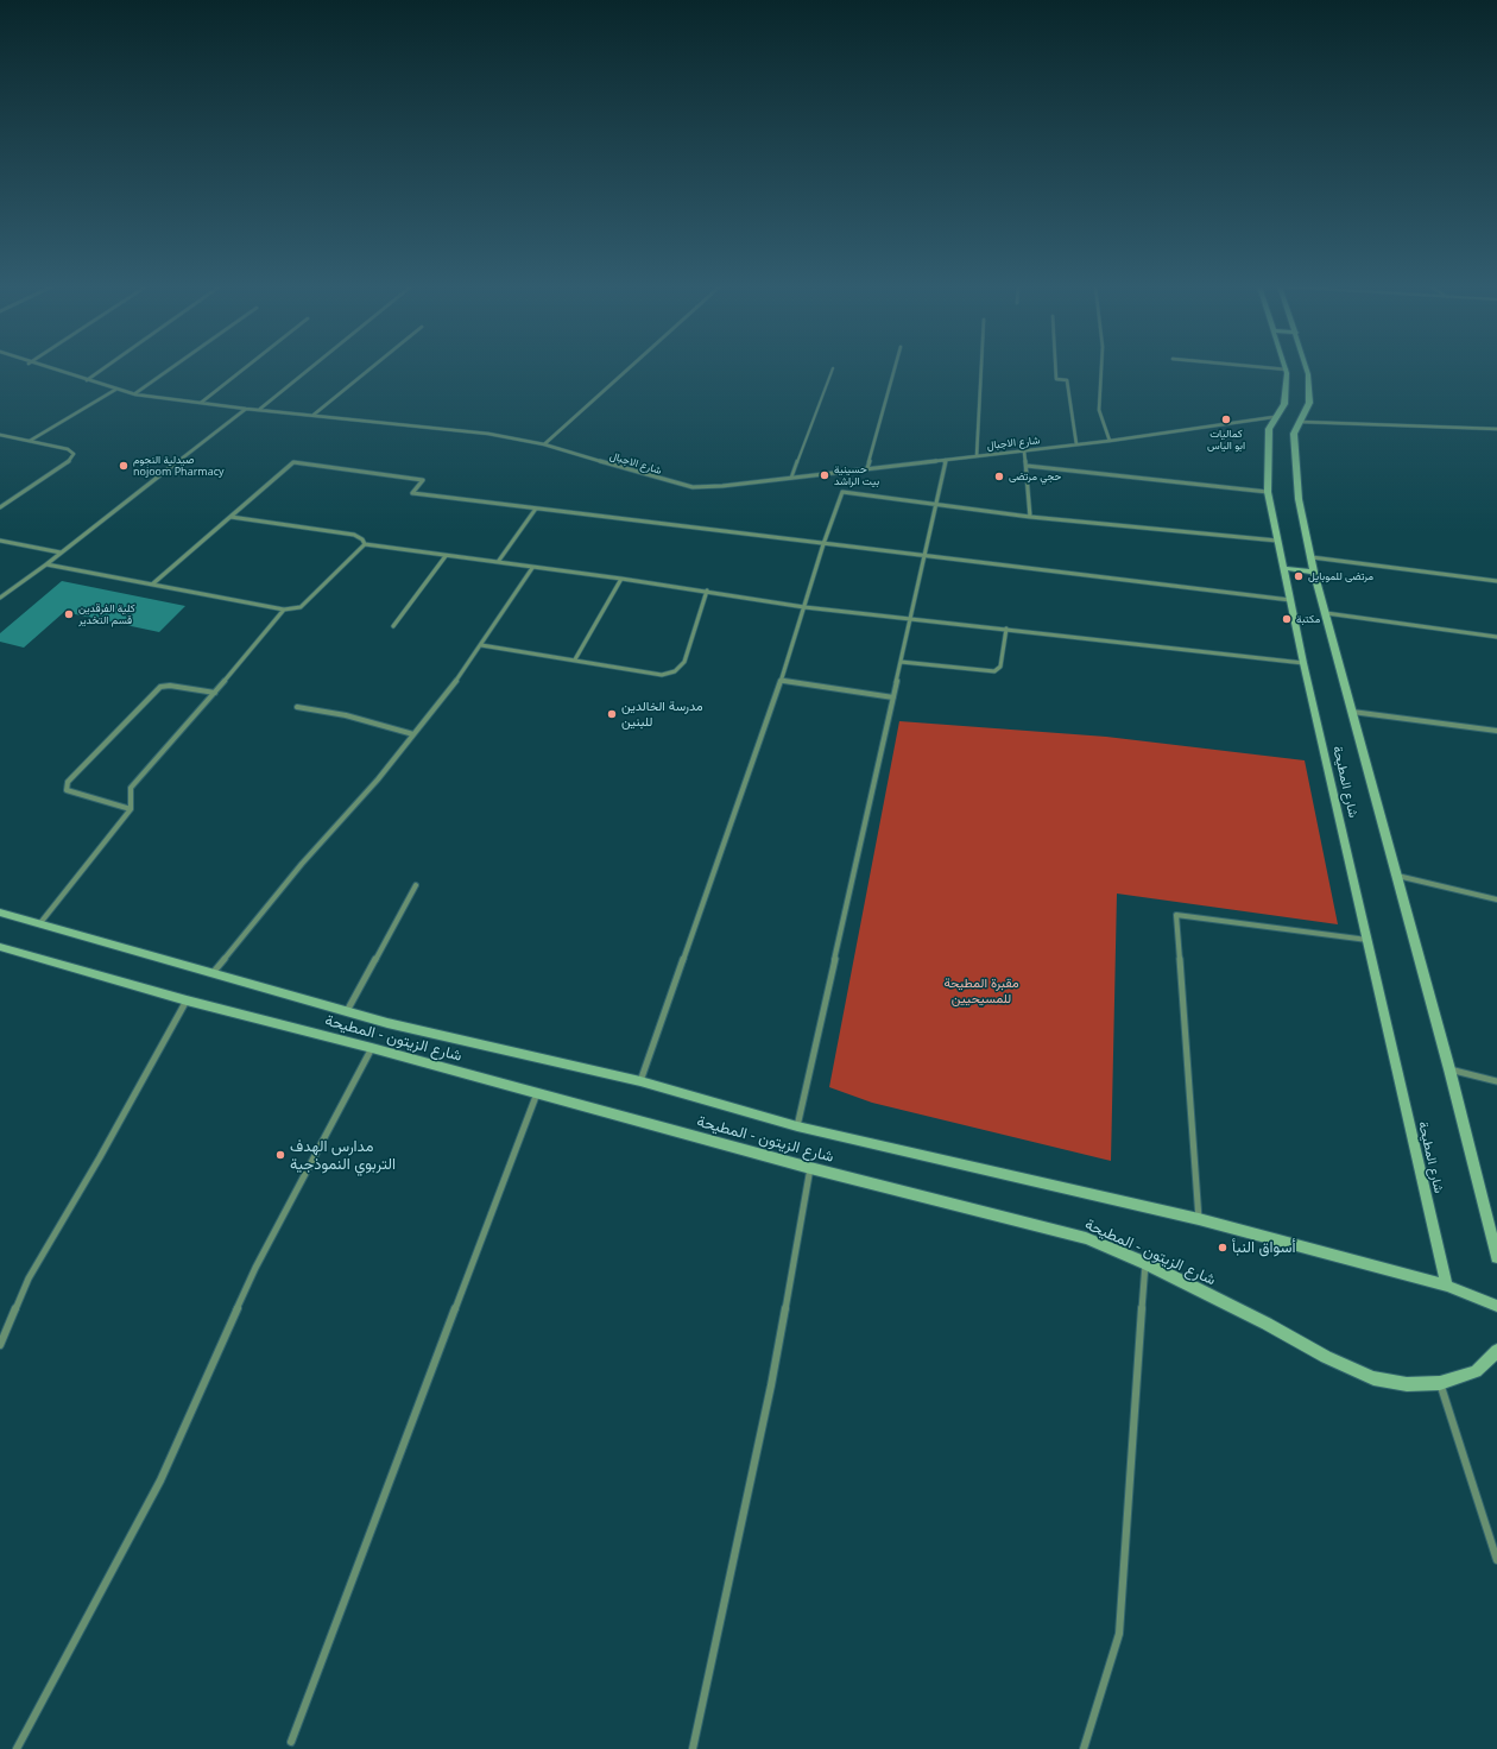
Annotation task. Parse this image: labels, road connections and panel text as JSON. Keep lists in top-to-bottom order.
{
  "streets": {
    "street": ["شارع الاجبال", "شارع المطيحة", "شارع الزيتون - المطيحة"]
  },
  "crossings": [
    ["شارع الاجبال", "شارع المطيحة"],
    ["شارع المطيحة", "شارع الزيتون - المطيحة"]
  ],
  "parks": ["مقبرة المطيحة للمسيحيين"],
  "places": [
    "كماليات ابو الياس",
    "صيدلية النجوم nojoom Pharmacy",
    "حسينية بيت الراشد",
    "حجي مرتضى",
    "مرتضى للموبايل",
    "كلية الفرقدين قسم التخدير",
    "مكتبة",
    "مدرسة الخالدين للبنين",
    "مدارس الهدف التربوي النموذجية",
    "أسواق النبأ"
  ]
}
